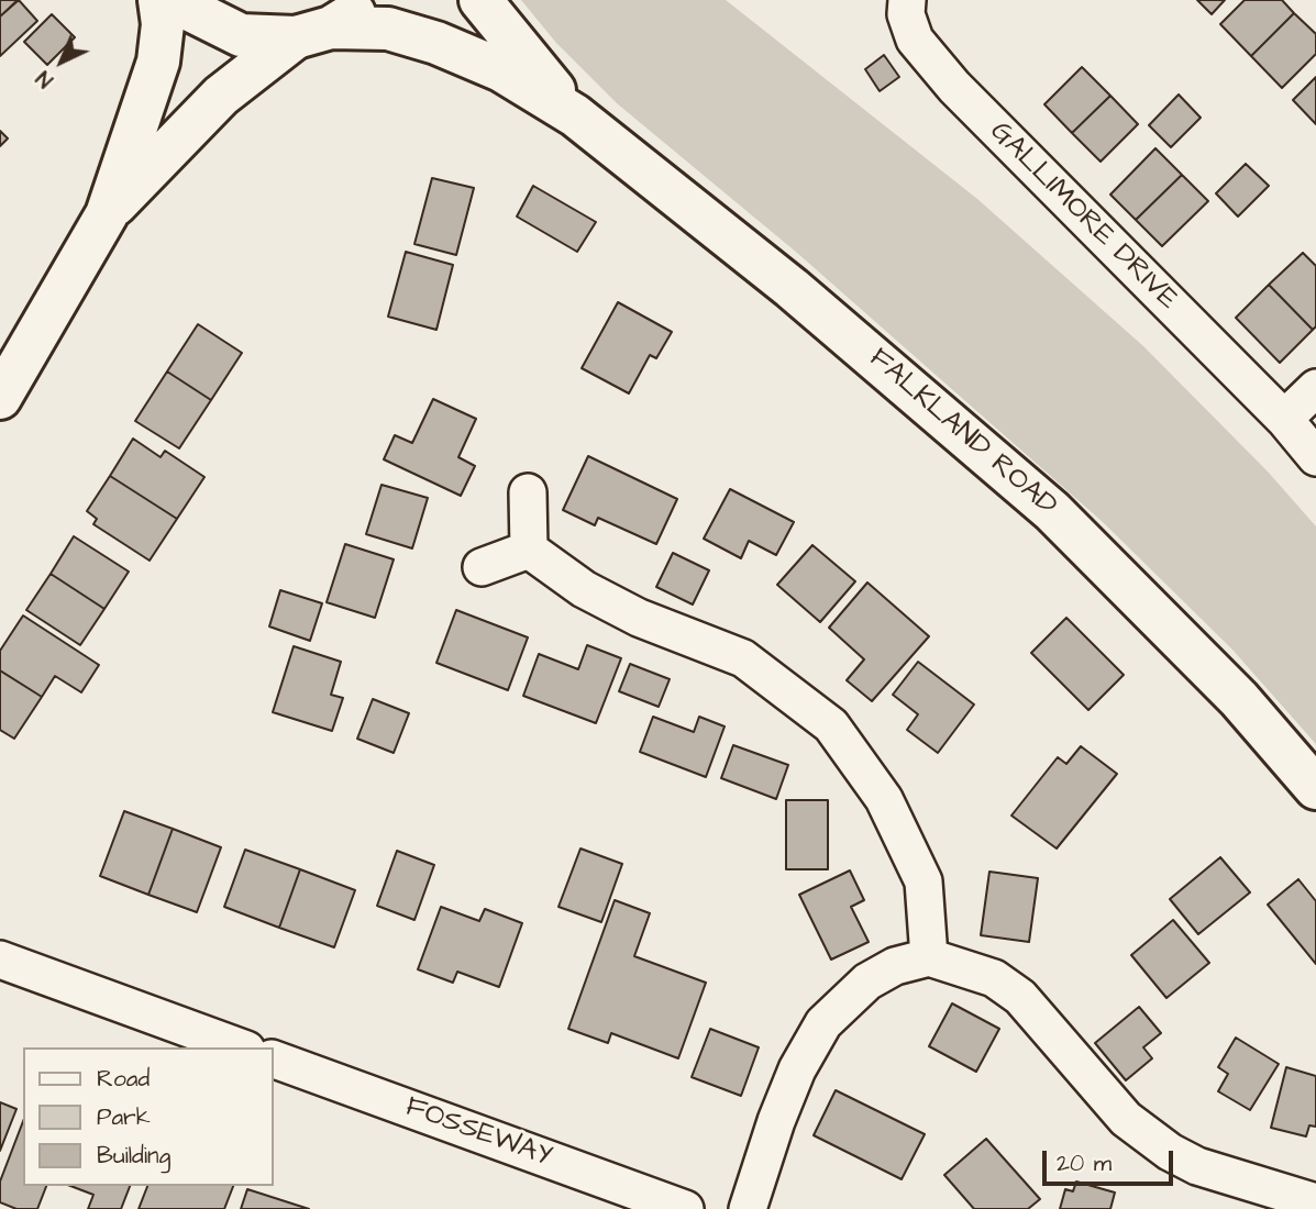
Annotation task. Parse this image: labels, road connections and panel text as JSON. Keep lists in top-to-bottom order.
{
  "streets": {
    "main road": ["FALKLAND ROAD"],
    "street": ["GALLIMORE DRIVE", "FOSSEWAY"]
  },
  "legend": ["Road", "Park", "Building"],
  "scale_bar": "20 m",
  "north": "bottom left"
}
